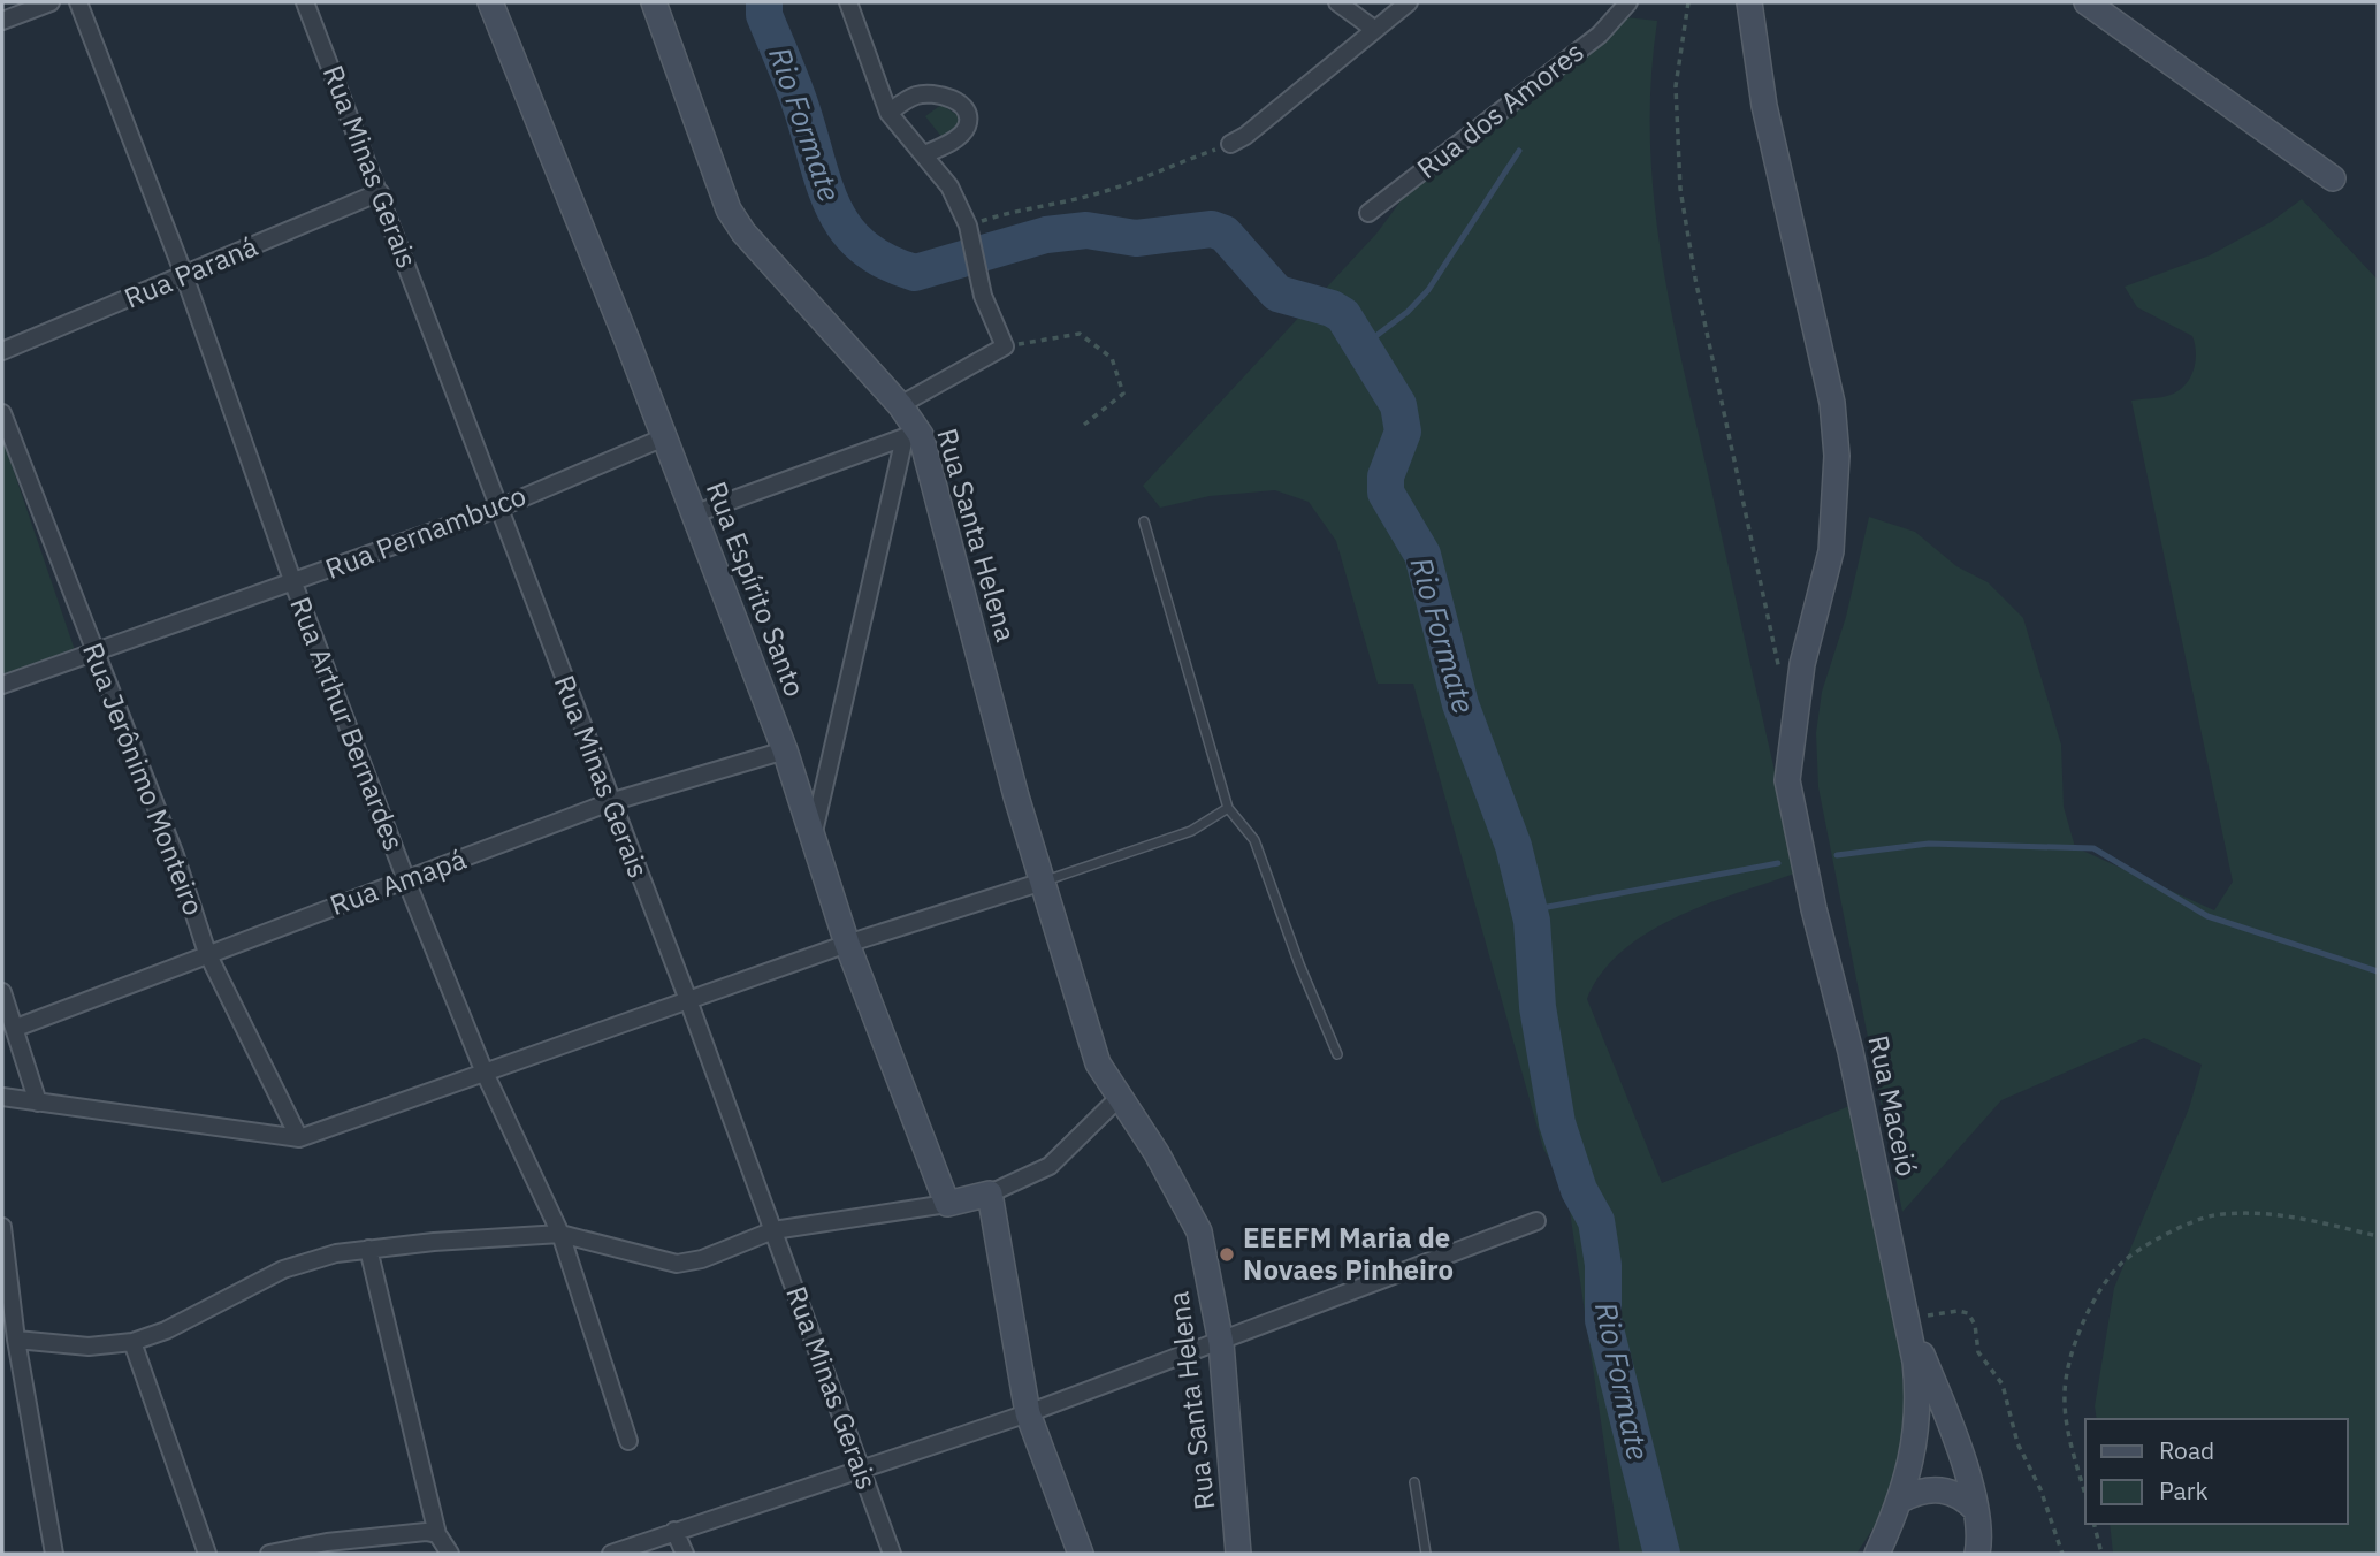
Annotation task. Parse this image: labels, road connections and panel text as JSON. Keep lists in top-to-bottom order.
{
  "streets": {
    "street": [
      "Rua dos Amores",
      "Rua Minas Gerais",
      "Rua Paraná",
      "Rua Pernambuco",
      "Rua Santa Helena",
      "Rua Espírito Santo",
      "Rua Arthur Bernardes",
      "Rua Jerônimo Monteiro",
      "Rua Amapá",
      "Rua Maceió"
    ]
  },
  "crossings": [
    ["Rua Minas Gerais", "Rua Paraná"],
    ["Rua Minas Gerais", "Rua Pernambuco"],
    ["Rua Minas Gerais", "Rua Amapá"],
    ["Rua Paraná", "Rua Arthur Bernardes"],
    ["Rua Pernambuco", "Rua Espírito Santo"],
    ["Rua Pernambuco", "Rua Arthur Bernardes"],
    ["Rua Pernambuco", "Rua Jerônimo Monteiro"],
    ["Rua Espírito Santo", "Rua Amapá"],
    ["Rua Arthur Bernardes", "Rua Amapá"],
    ["Rua Jerônimo Monteiro", "Rua Amapá"]
  ],
  "water": ["Rio Formate"],
  "places": ["EEEFM Maria de Novaes Pinheiro"],
  "legend": ["Road", "Park"]
}
